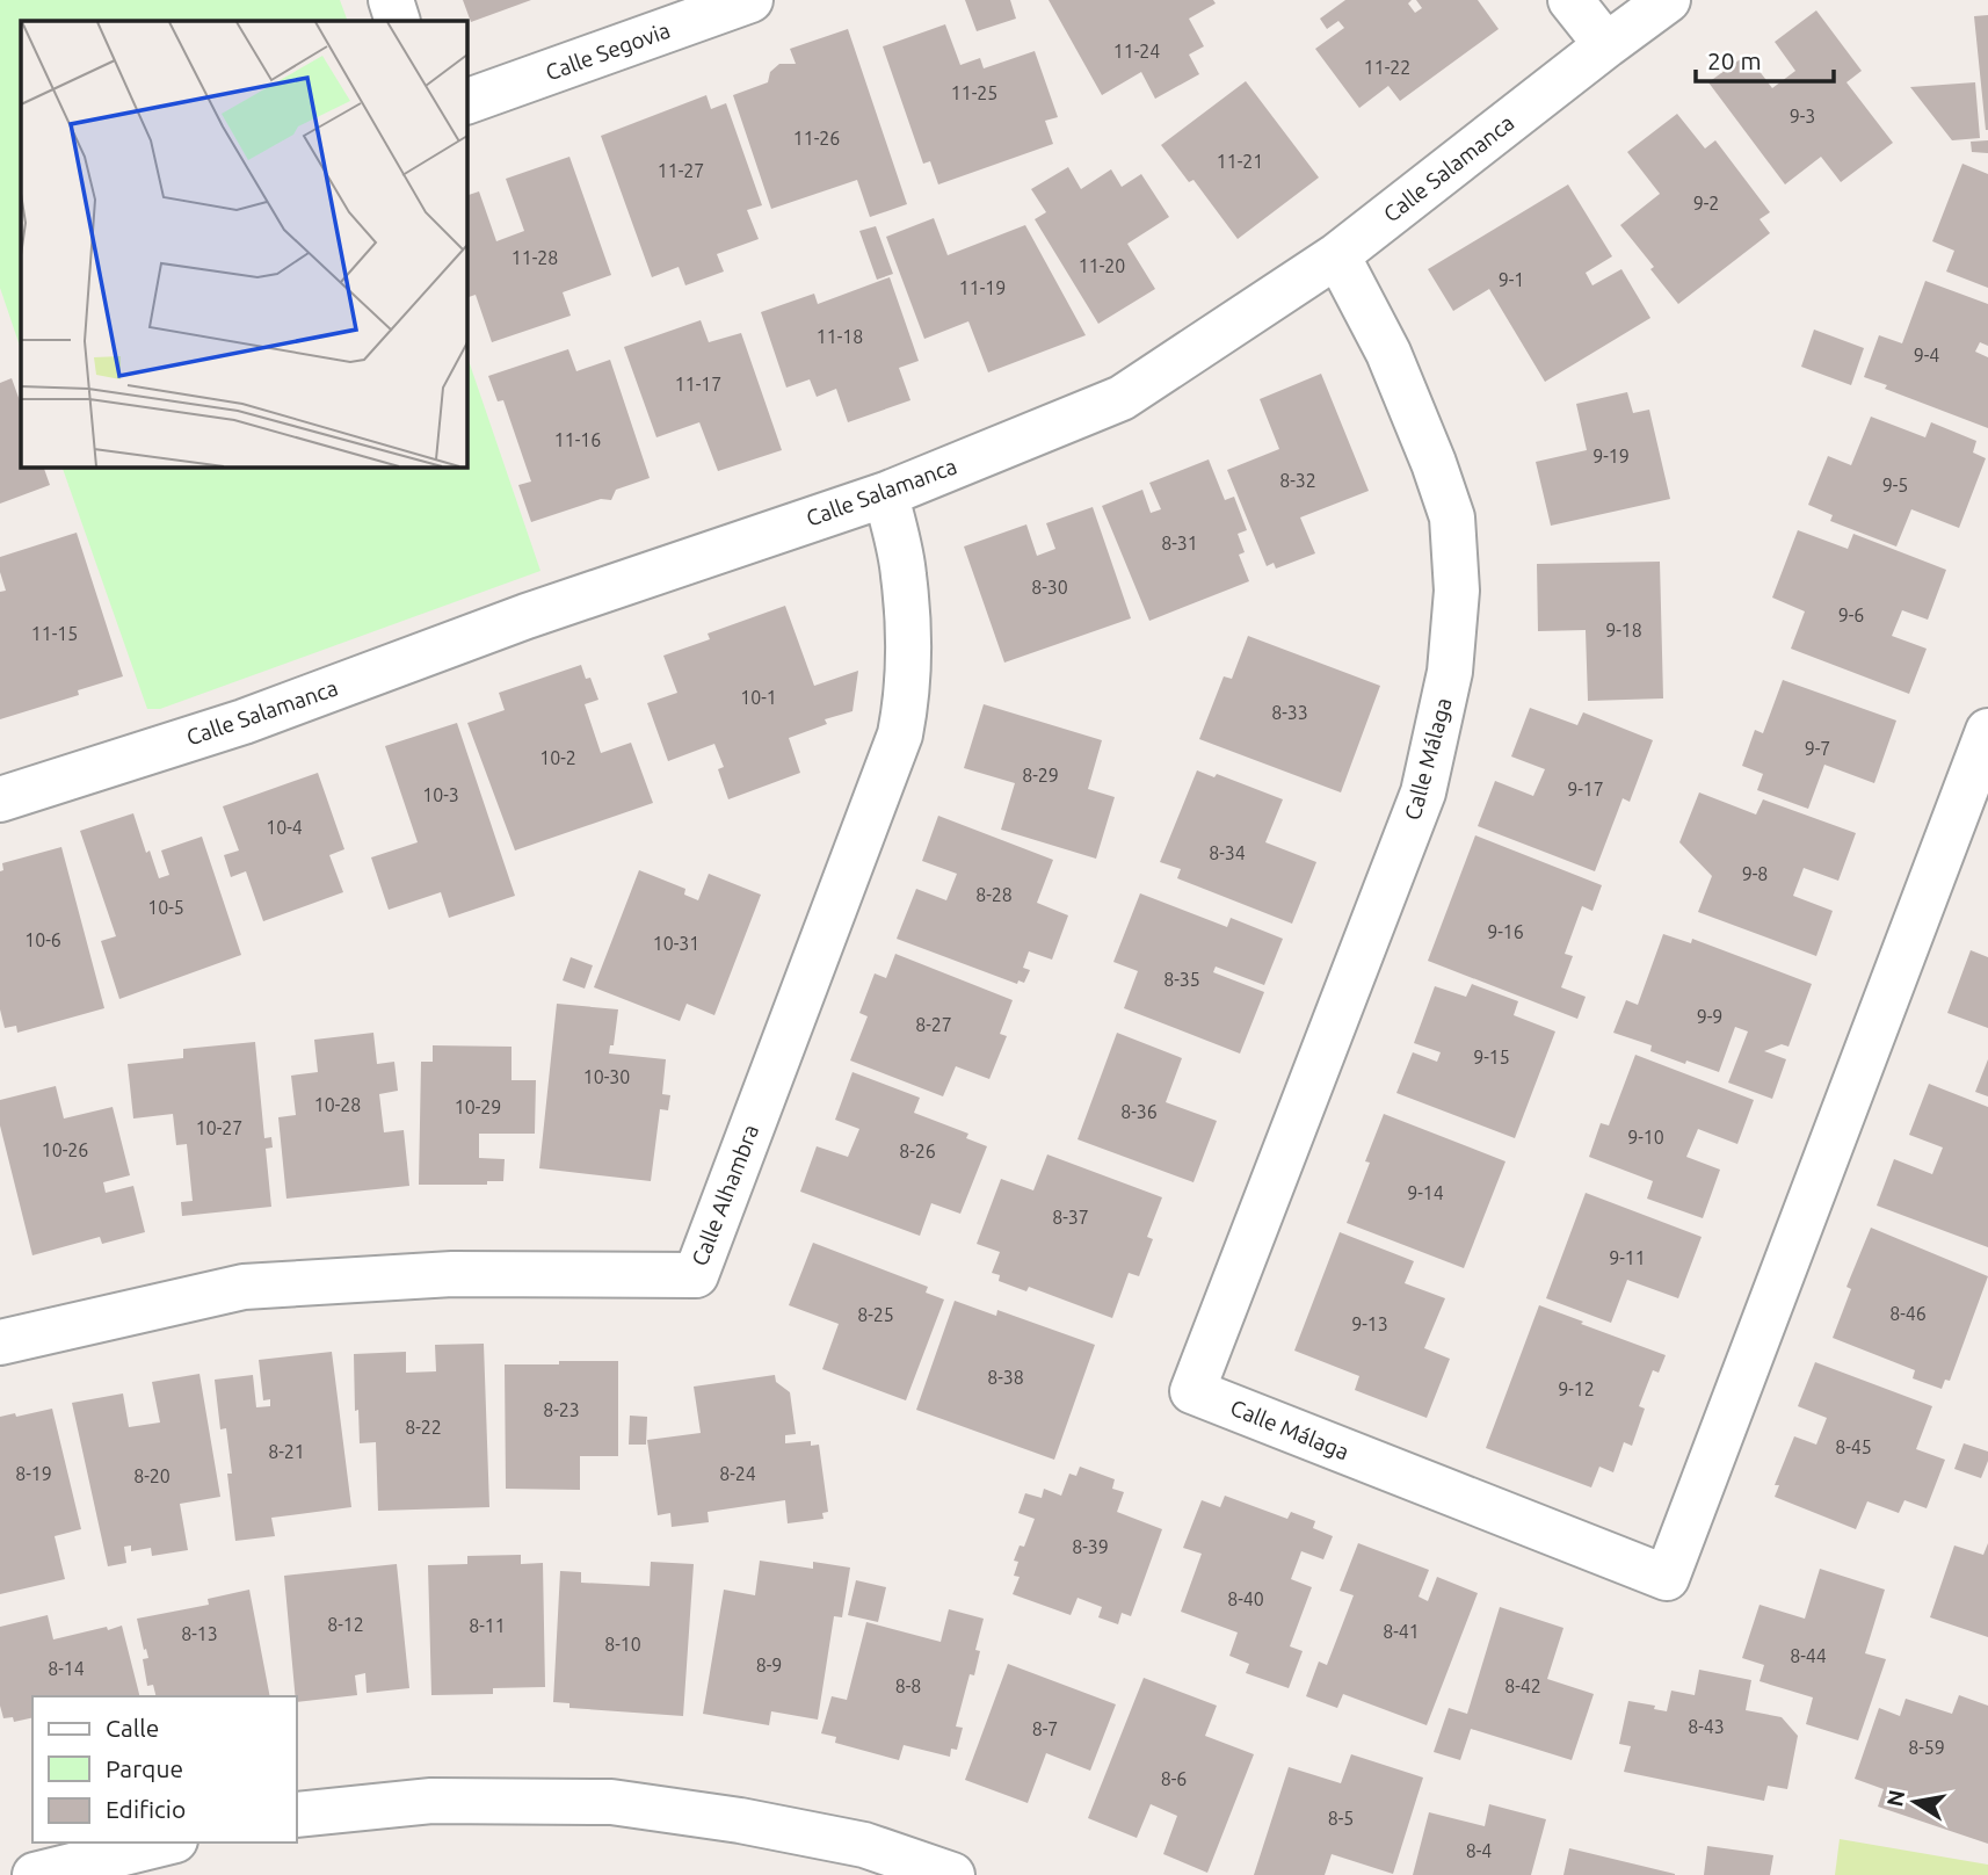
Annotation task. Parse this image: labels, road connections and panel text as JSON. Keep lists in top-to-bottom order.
{
  "streets": {
    "street": [
      "Calle Segovia",
      "Calle Salamanca",
      "Calle Málaga",
      "Calle Alhambra"
    ]
  },
  "crossings": [
    ["Calle Salamanca", "Calle Málaga"],
    ["Calle Salamanca", "Calle Alhambra"]
  ],
  "house_numbers": [
    "11-24",
    "11-22",
    "11-25",
    "9-3",
    "11-26",
    "11-21",
    "11-27",
    "9-2",
    "11-28",
    "11-20",
    "9-1",
    "11-19",
    "11-18",
    "9-4",
    "11-17",
    "11-16",
    "9-19",
    "8-32",
    "9-5",
    "8-31",
    "8-30",
    "9-6",
    "9-18",
    "11-15",
    "10-1",
    "8-33",
    "9-7",
    "10-2",
    "8-29",
    "9-17",
    "10-3",
    "10-4",
    "8-34",
    "9-8",
    "8-28",
    "10-5",
    "9-16",
    "10-6",
    "10-31",
    "8-35",
    "9-9",
    "8-27",
    "9-15",
    "10-30",
    "10-28",
    "10-29",
    "8-36",
    "10-27",
    "9-10",
    "10-26",
    "8-26",
    "9-14",
    "8-37",
    "9-11",
    "8-46",
    "8-25",
    "9-13",
    "8-38",
    "9-12",
    "8-23",
    "8-22",
    "8-45",
    "8-21",
    "8-19",
    "8-24",
    "8-20",
    "8-39",
    "8-40",
    "8-12",
    "8-11",
    "8-41",
    "8-13",
    "8-10",
    "8-44",
    "8-9",
    "8-14",
    "8-8",
    "8-42",
    "8-43",
    "8-7",
    "8-59",
    "8-6",
    "8-5",
    "8-4"
  ],
  "legend": ["Calle", "Parque", "Edificio"],
  "scale_bar": "20 m",
  "north": "left"
}
